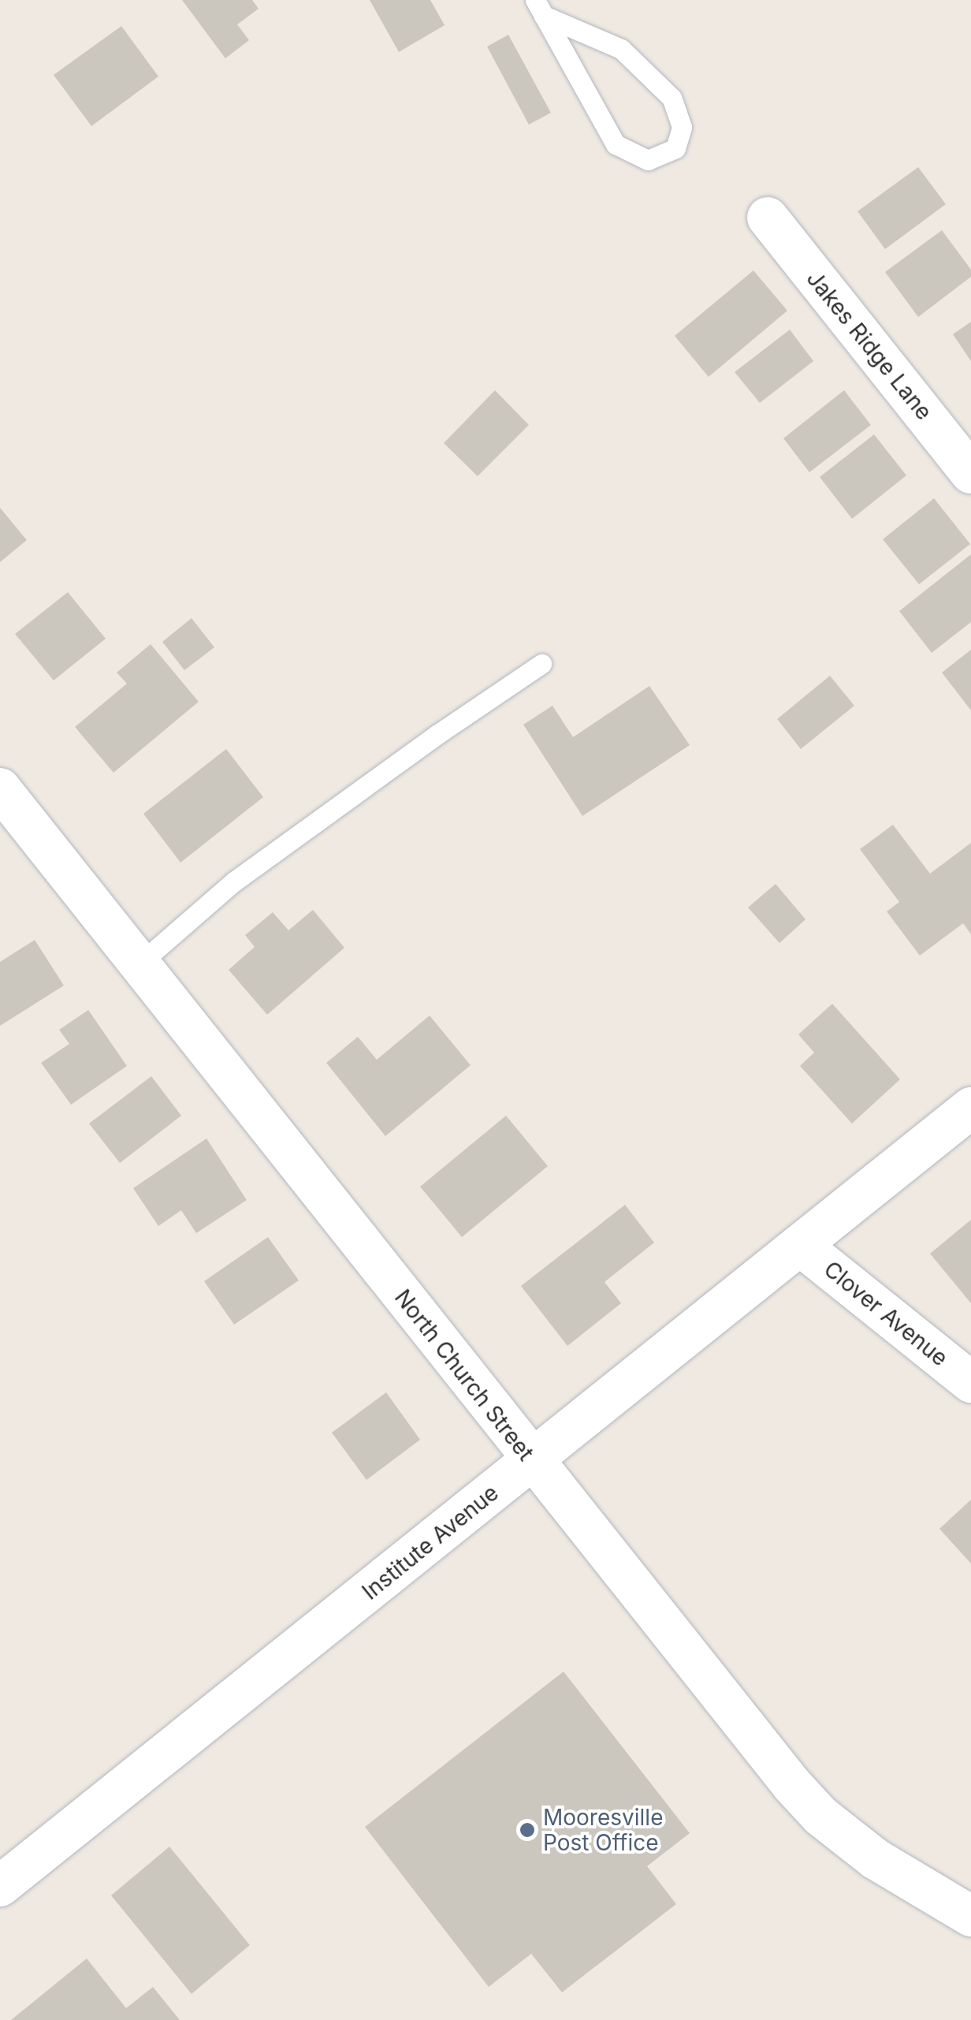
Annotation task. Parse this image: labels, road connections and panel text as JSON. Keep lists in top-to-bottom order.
{
  "streets": {
    "street": [
      "Jakes Ridge Lane",
      "Clover Avenue",
      "North Church Street",
      "Institute Avenue"
    ]
  },
  "crossings": [
    ["Clover Avenue", "Institute Avenue"],
    ["North Church Street", "Institute Avenue"]
  ],
  "places": ["Mooresville Post Office"]
}
